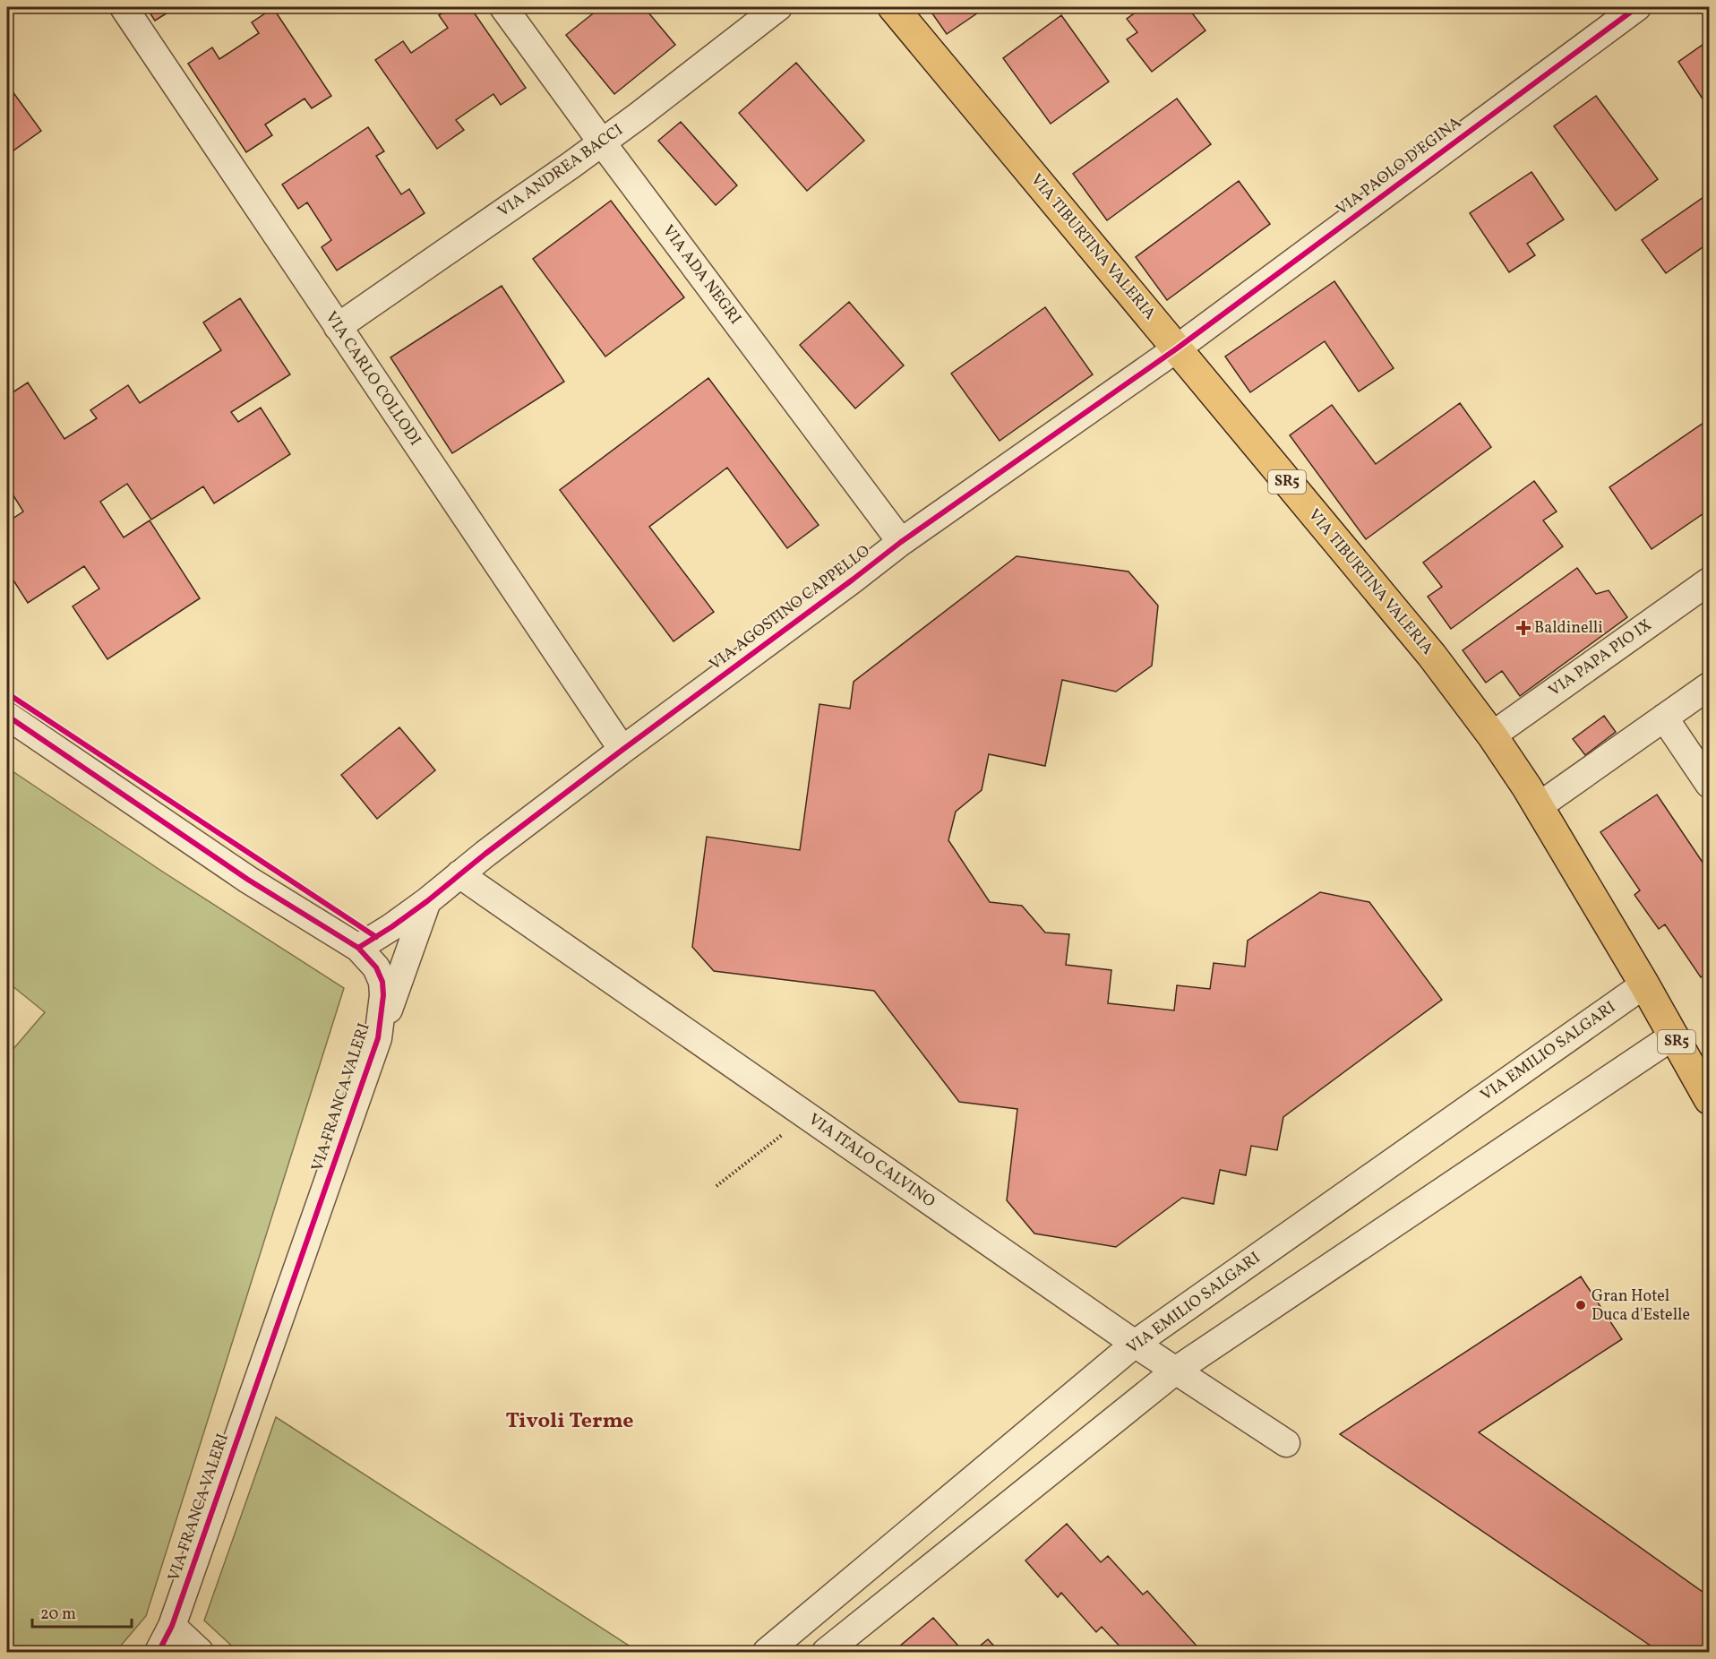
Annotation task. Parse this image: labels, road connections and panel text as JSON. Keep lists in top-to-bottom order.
{
  "streets": {
    "main road": ["VIA TIBURTINA VALERIA", "SR5"],
    "street": [
      "VIA PAOLO D'EGINA",
      "VIA ANDREA BACCI",
      "VIA ADA NEGRI",
      "VIA CARLO COLLODI",
      "VIA AGOSTINO CAPPELLO",
      "VIA PAPA PIO IX",
      "VIA EMILIO SALGARI",
      "VIA FRANCA VALERI",
      "VIA ITALO CALVINO"
    ]
  },
  "crossings": [
    ["VIA PAOLO D'EGINA", "VIA TIBURTINA VALERIA"],
    ["VIA PAOLO D'EGINA", "VIA AGOSTINO CAPPELLO"],
    ["VIA ANDREA BACCI", "VIA ADA NEGRI"],
    ["VIA ANDREA BACCI", "VIA CARLO COLLODI"],
    ["VIA TIBURTINA VALERIA", "VIA AGOSTINO CAPPELLO"],
    ["VIA TIBURTINA VALERIA", "VIA PAPA PIO IX"],
    ["VIA TIBURTINA VALERIA", "VIA EMILIO SALGARI"],
    ["VIA ADA NEGRI", "VIA AGOSTINO CAPPELLO"],
    ["VIA CARLO COLLODI", "VIA AGOSTINO CAPPELLO"],
    ["VIA AGOSTINO CAPPELLO", "VIA FRANCA VALERI"],
    ["VIA AGOSTINO CAPPELLO", "VIA ITALO CALVINO"],
    ["VIA EMILIO SALGARI", "VIA ITALO CALVINO"]
  ],
  "districts": ["Tivoli Terme"],
  "places": {
    "health": ["Baldinelli"],
    "other": ["Gran Hotel Duca d'Estelle"]
  },
  "scale_bar": "20 m"
}
